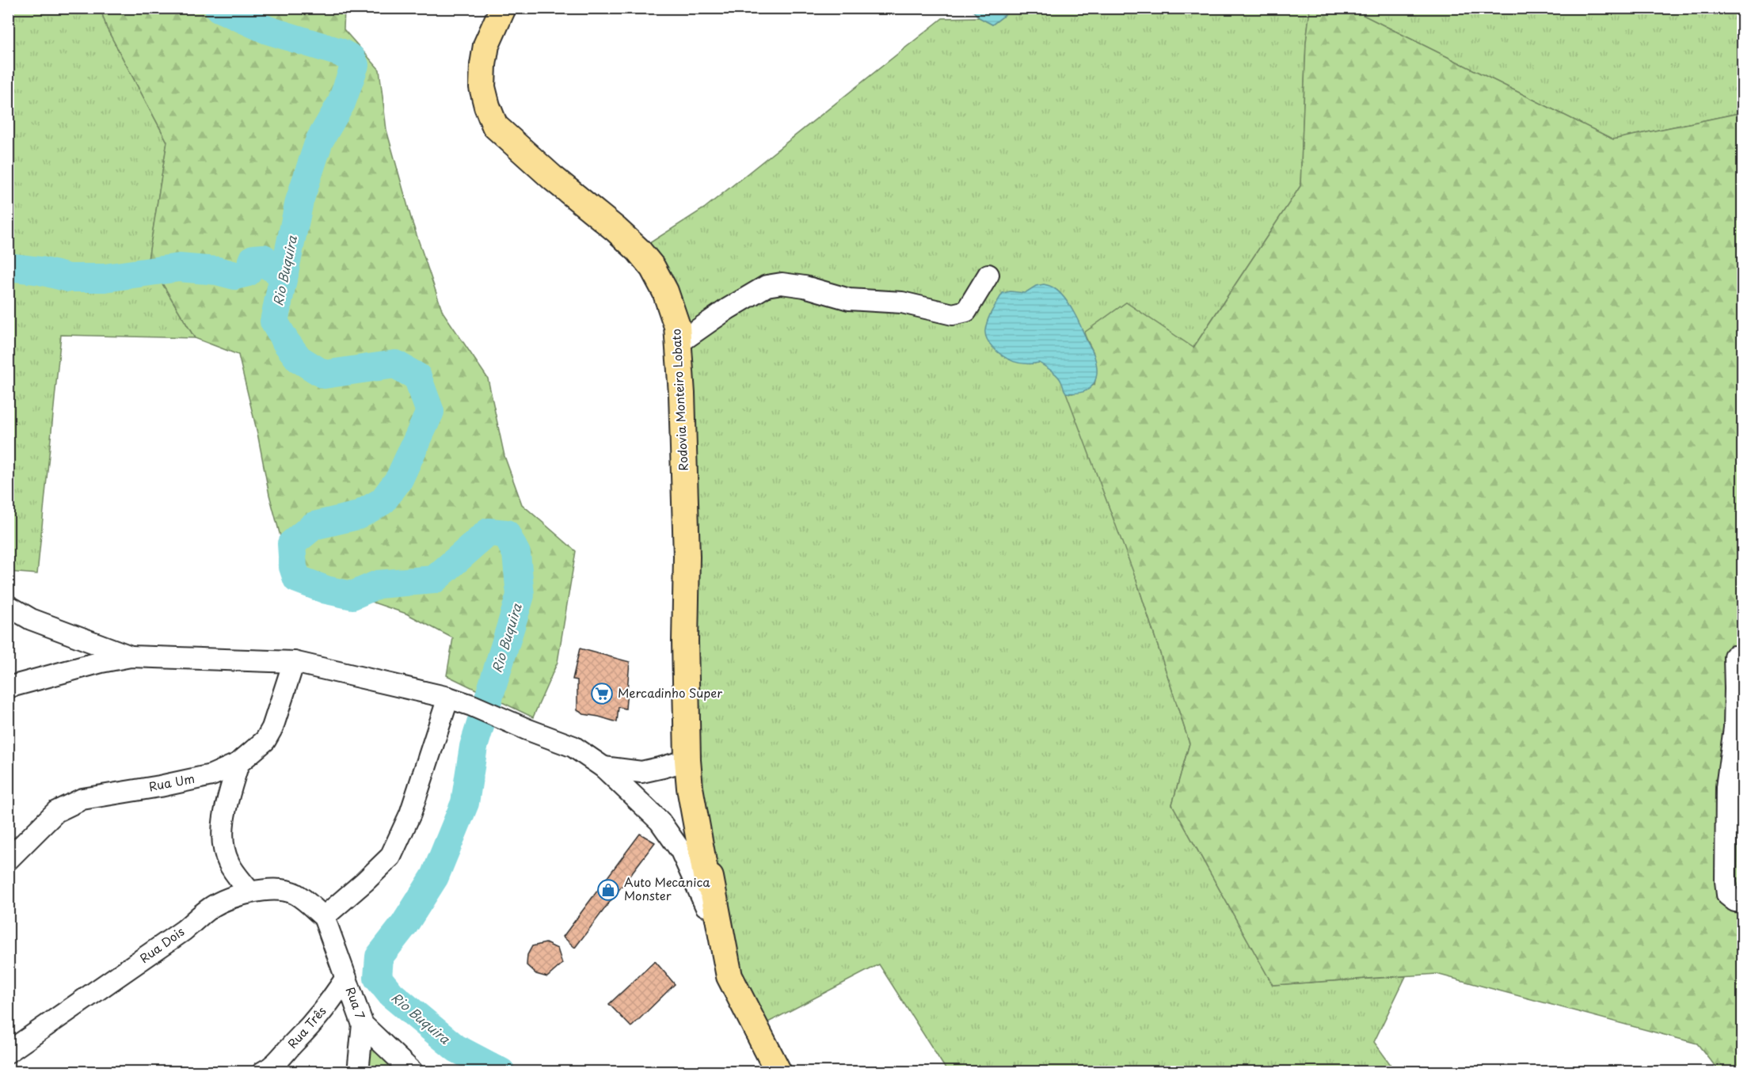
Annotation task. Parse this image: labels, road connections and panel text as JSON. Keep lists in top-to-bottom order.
{
  "streets": {
    "main road": ["Rodovia Monteiro Lobato"],
    "street": [
      "Rua Um",
      "Rua Dois",
      "Rua 7",
      "Rua Três"
    ]
  },
  "crossings": [
    ["Rua Dois", "Rua 7"],
    ["Rua 7", "Rua Três"]
  ],
  "water": ["Rio Buquira"],
  "places": {
    "supermarket": ["Mercadinho Super"],
    "shop": ["Auto Mecanica Monster"]
  }
}
